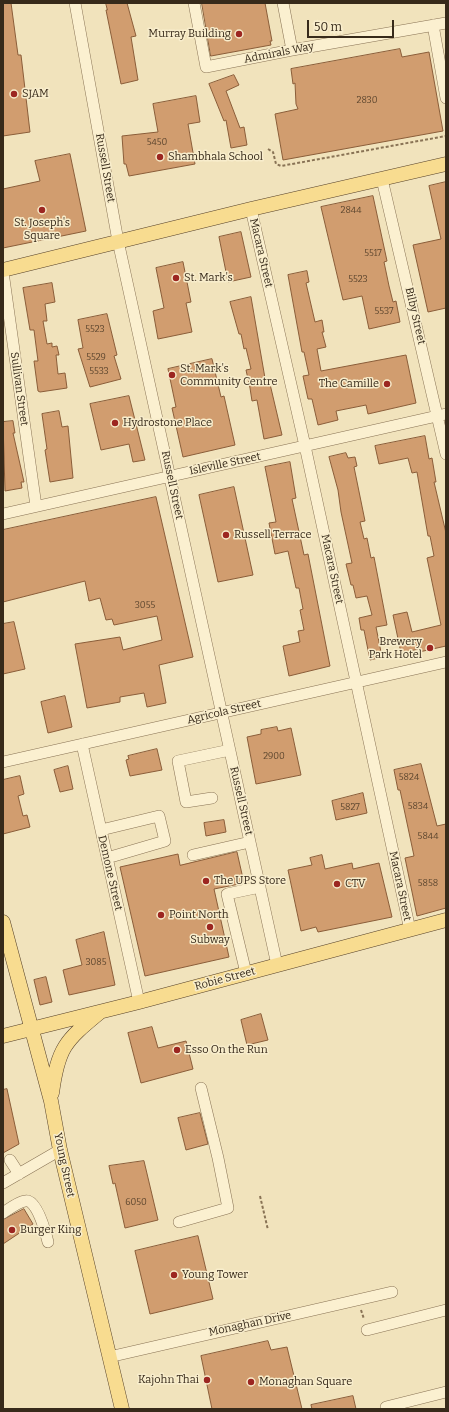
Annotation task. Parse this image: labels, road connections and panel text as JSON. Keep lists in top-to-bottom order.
{
  "streets": {
    "main road": ["Robie Street", "Young Street"],
    "street": [
      "Admirals Way",
      "Russell Street",
      "Macara Street",
      "Bilby Street",
      "Sullivan Street",
      "Isleville Street",
      "Agricola Street",
      "Demone Street",
      "Monaghan Drive"
    ]
  },
  "crossings": [
    ["Russell Street", "Isleville Street"],
    ["Russell Street", "Agricola Street"],
    ["Russell Street", "Robie Street"],
    ["Macara Street", "Isleville Street"],
    ["Macara Street", "Agricola Street"],
    ["Macara Street", "Robie Street"],
    ["Bilby Street", "Isleville Street"],
    ["Sullivan Street", "Isleville Street"],
    ["Agricola Street", "Demone Street"],
    ["Demone Street", "Robie Street"],
    ["Robie Street", "Young Street"],
    ["Young Street", "Monaghan Drive"]
  ],
  "places": [
    "Murray Building",
    "SJAM",
    "Shambhala School",
    "St. Joseph's Square",
    "St. Mark's",
    "St. Mark's Community Centre",
    "The Camille",
    "Hydrostone Place",
    "Russell Terrace",
    "Brewery Park Hotel",
    "The UPS Store",
    "CTV",
    "Point North",
    "Subway",
    "Esso On the Run",
    "Burger King",
    "Young Tower",
    "Kajohn Thai",
    "Monaghan Square"
  ],
  "house_numbers": [
    "2830",
    "5450",
    "2844",
    "5517",
    "5523",
    "5537",
    "5523",
    "5529",
    "5533",
    "3055",
    "2900",
    "5824",
    "5834",
    "5827",
    "5844",
    "5858",
    "3085",
    "6050"
  ],
  "scale_bar": "50 m"
}
